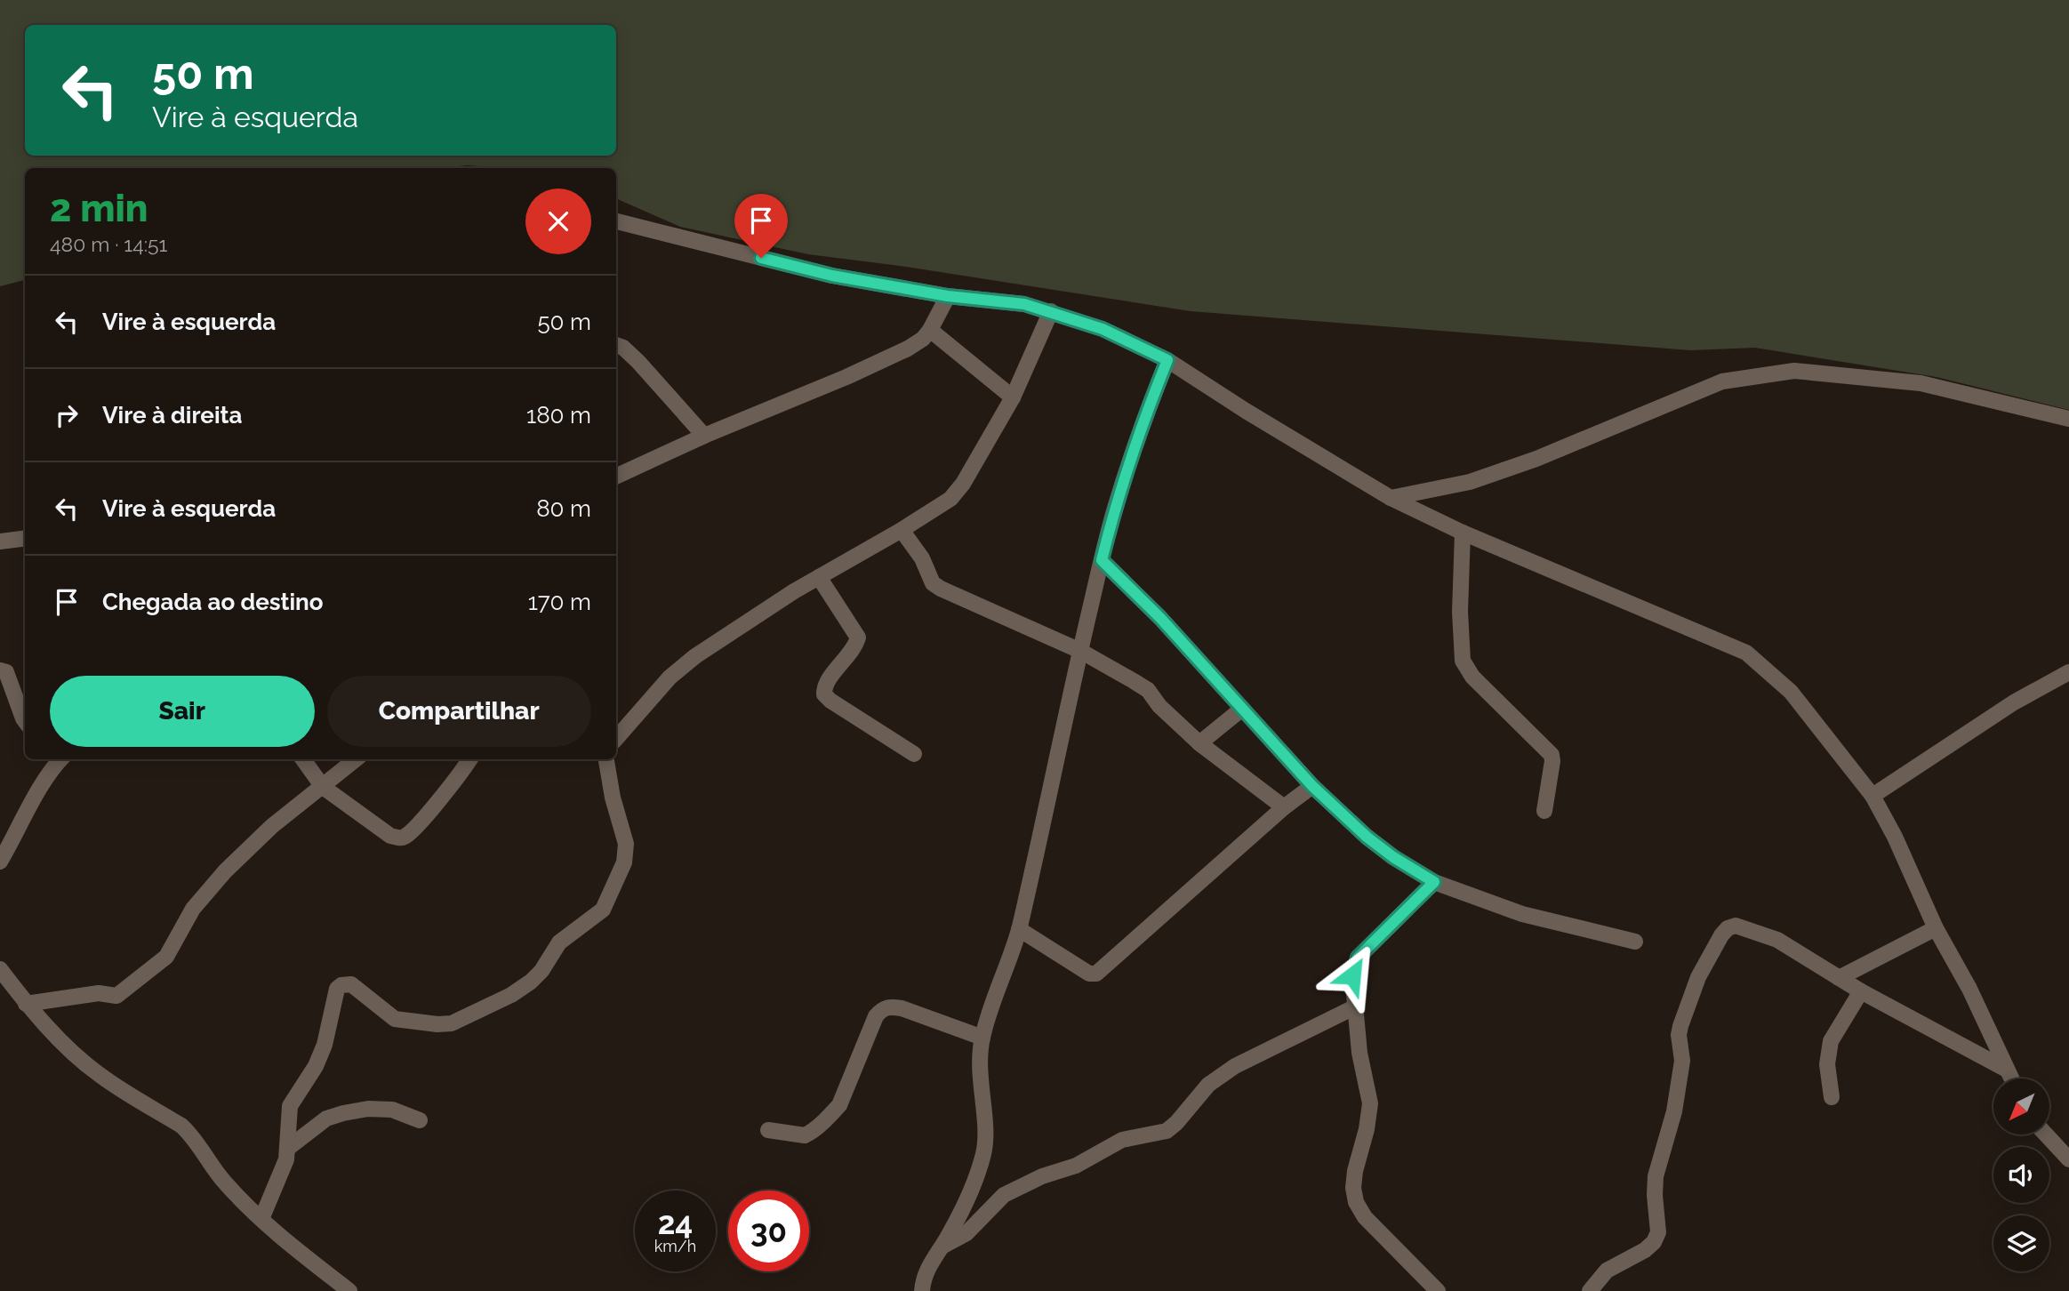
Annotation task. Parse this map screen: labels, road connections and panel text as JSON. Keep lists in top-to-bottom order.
{
  "north": "bottom left",
  "page": {
    "turn": ["50 m", "Vire à esquerda"],
    "heading": ["2 min", "480 m · 14:51"],
    "list": [
      {
        "name": "Vire à esquerda",
        "value": "50 m"
      },
      {
        "name": "Vire à direita",
        "value": "180 m"
      },
      {
        "name": "Vire à esquerda",
        "value": "80 m"
      },
      {
        "name": "Chegada ao destino",
        "value": "170 m"
      }
    ],
    "buttons": ["Sair", "Compartilhar"],
    "speed": "24 km/h",
    "limit": "30"
  }
}
